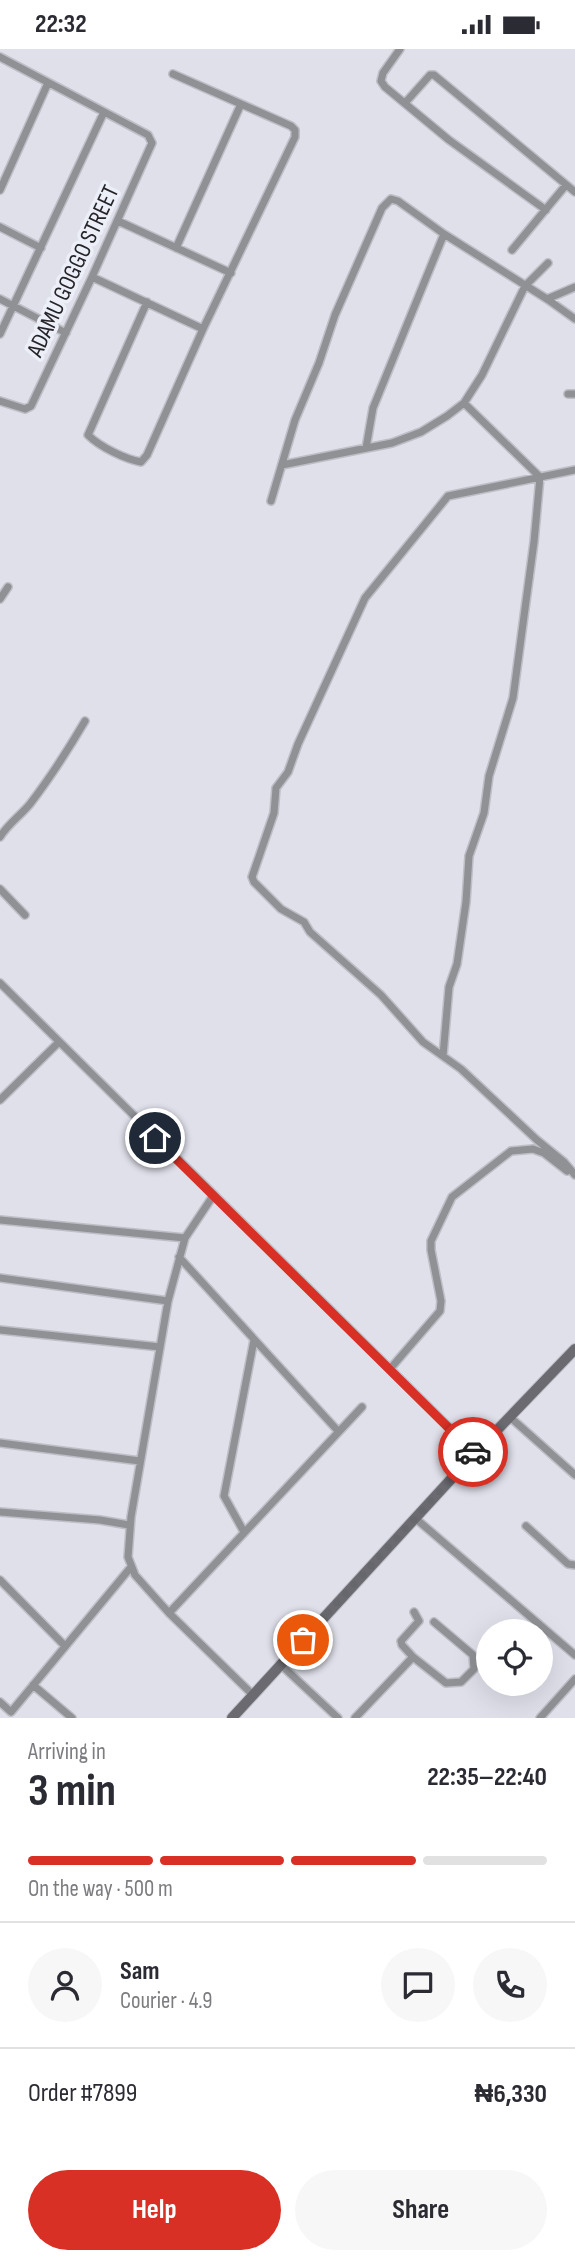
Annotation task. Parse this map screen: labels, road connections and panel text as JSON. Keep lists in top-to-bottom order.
{
  "streets": {
    "street": ["ADAMU GOGGO STREET"]
  },
  "page": {
    "status": "22:32",
    "heading": ["3 min", "Arriving in", "22:35–22:40"],
    "panel": [
      "Sam",
      "Courier · 4.9",
      "Order #7899",
      "₦6,330"
    ],
    "bar": "On the way · 500 m",
    "buttons": ["Help", "Share"]
  }
}
